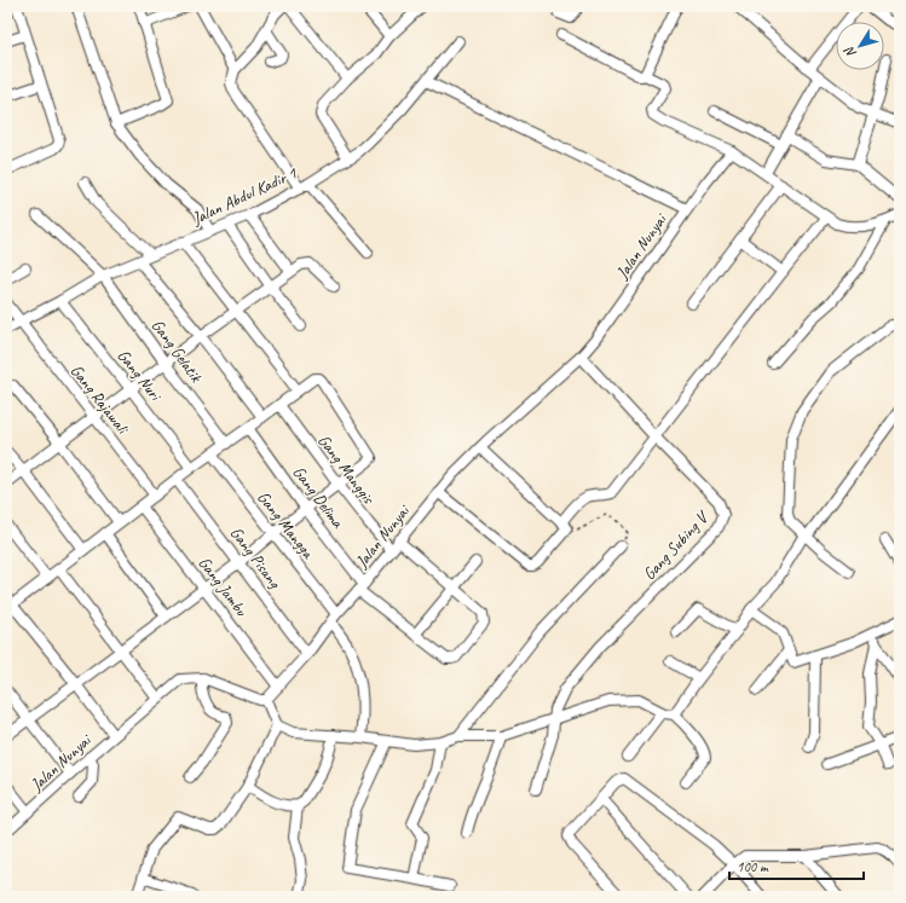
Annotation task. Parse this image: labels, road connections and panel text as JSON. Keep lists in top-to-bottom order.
{
  "streets": {
    "street": [
      "Jalan Abdul Kadir 1",
      "Jalan Nunyai",
      "Gang Gelatik",
      "Gang Nuri",
      "Gang Rajawali",
      "Gang Manggis",
      "Gang Delima",
      "Gang Mangga",
      "Gang Subing V",
      "Gang Pisang",
      "Gang Jambu"
    ]
  },
  "crossings": [
    ["Jalan Abdul Kadir 1", "Gang Gelatik"],
    ["Jalan Abdul Kadir 1", "Gang Nuri"],
    ["Jalan Abdul Kadir 1", "Gang Rajawali"],
    ["Jalan Nunyai", "Gang Manggis"],
    ["Jalan Nunyai", "Gang Delima"],
    ["Jalan Nunyai", "Gang Mangga"],
    ["Jalan Nunyai", "Gang Subing V"],
    ["Jalan Nunyai", "Gang Pisang"],
    ["Jalan Nunyai", "Gang Jambu"]
  ],
  "scale_bar": "100 m",
  "north": "bottom left"
}
